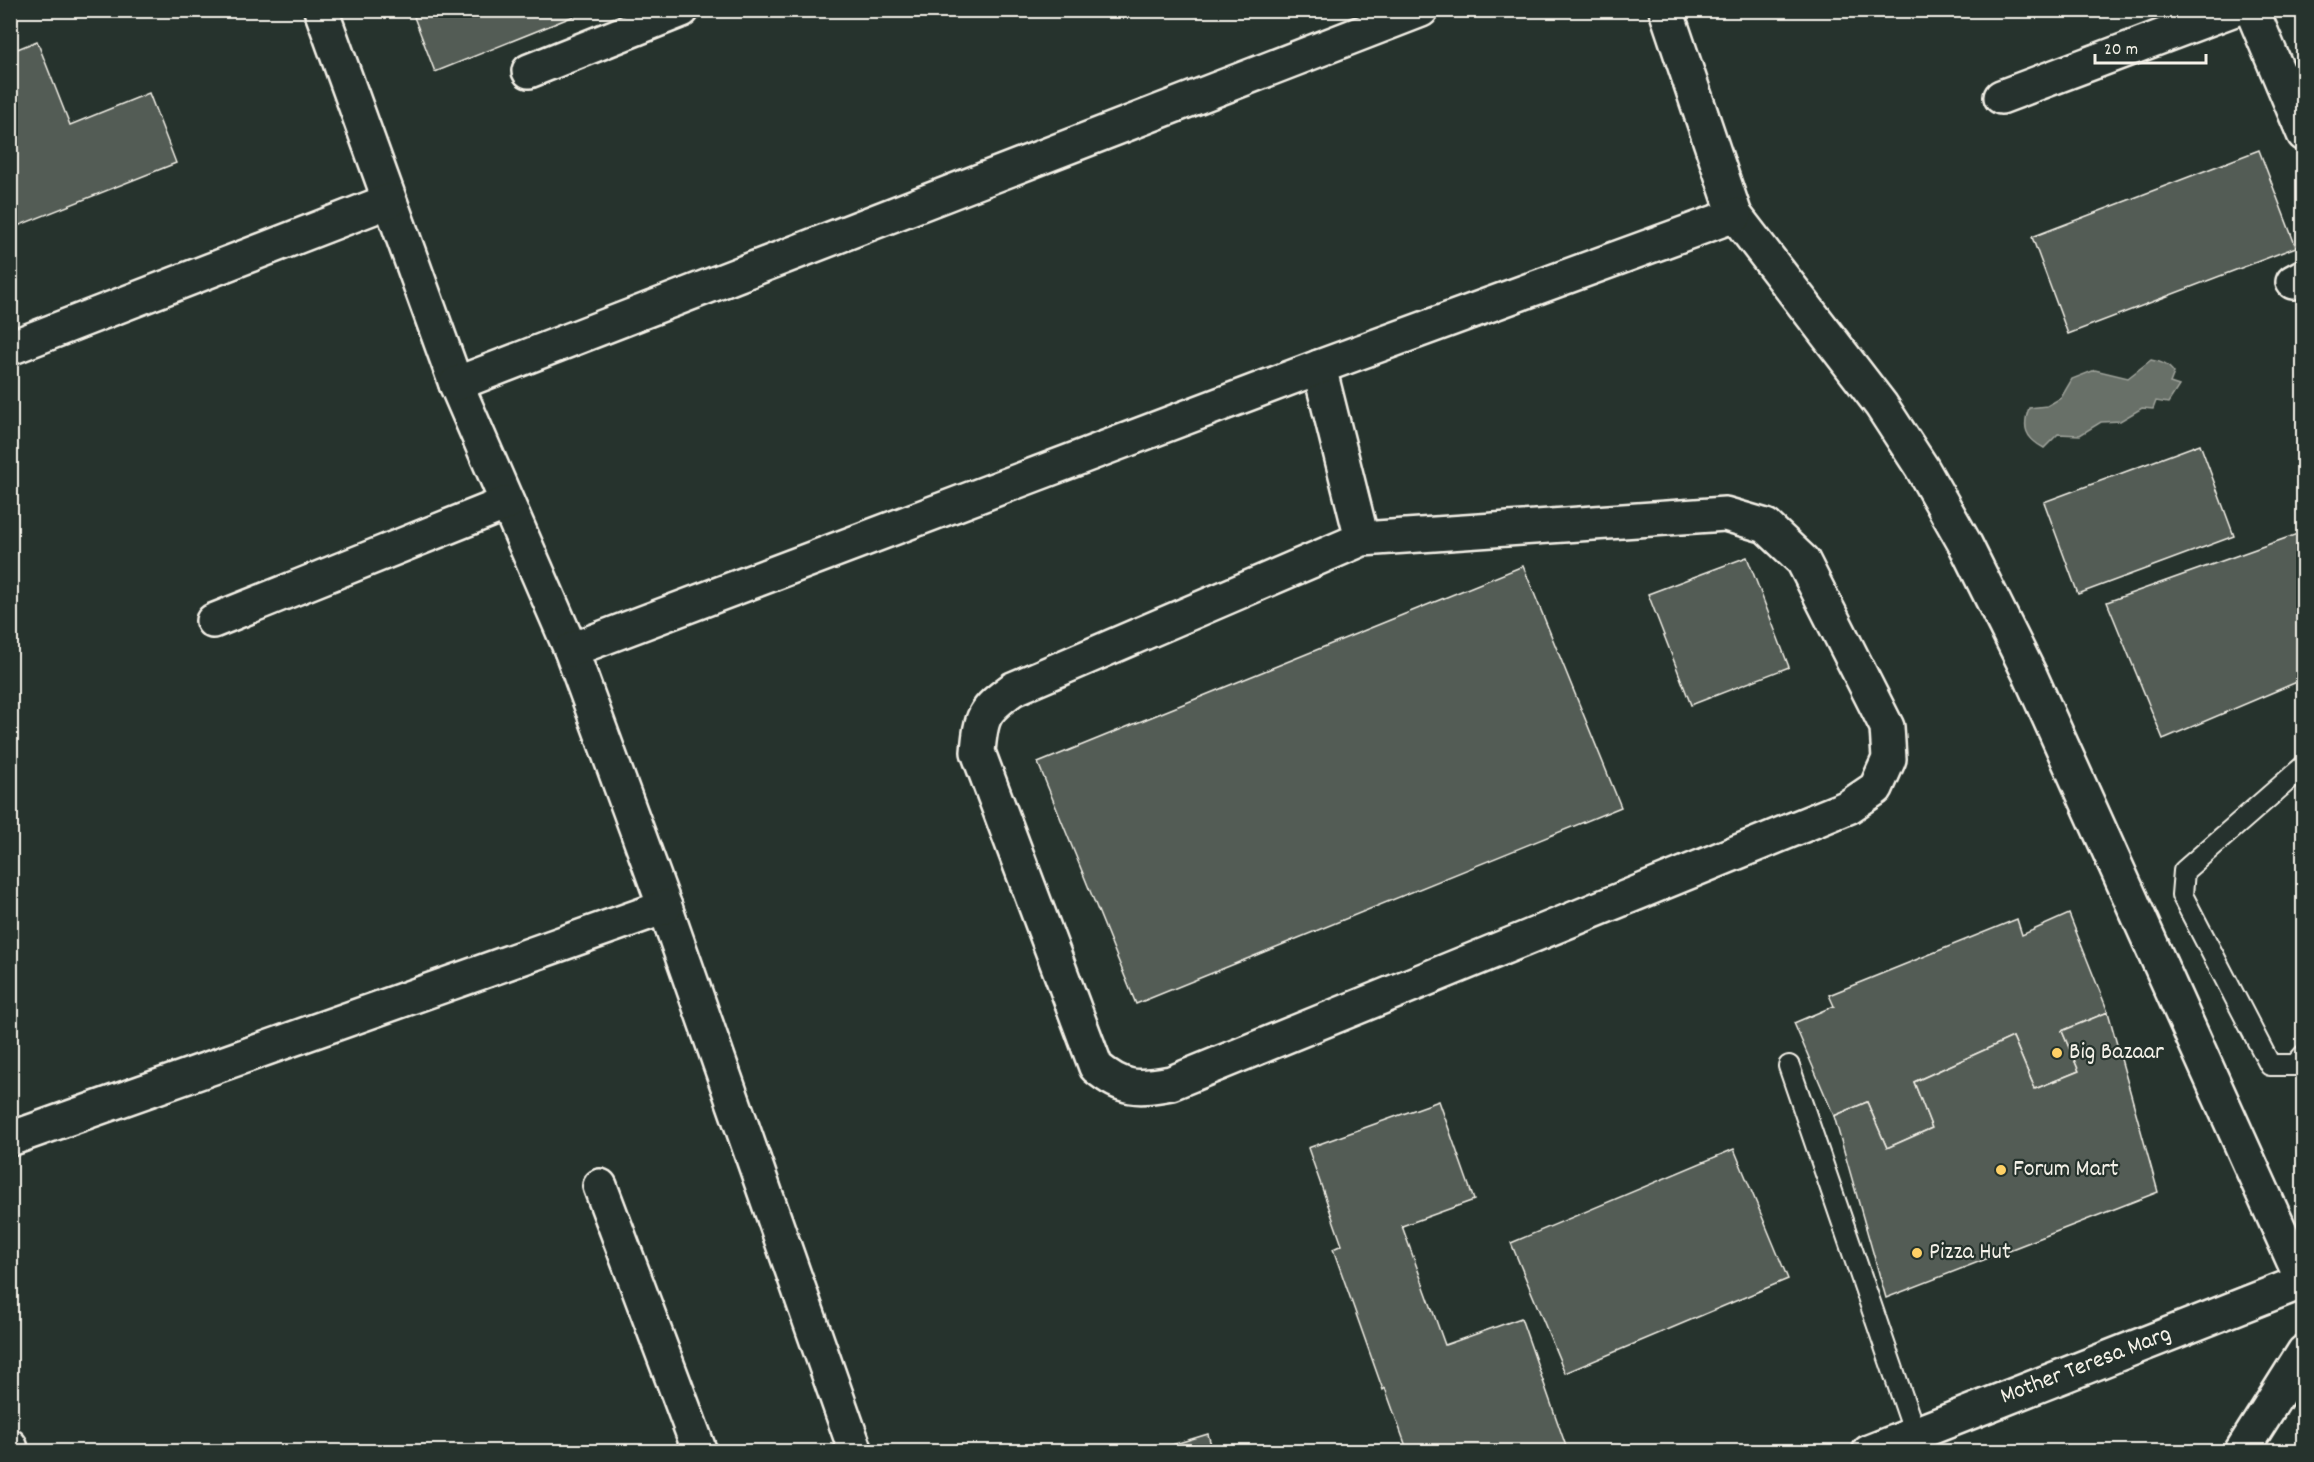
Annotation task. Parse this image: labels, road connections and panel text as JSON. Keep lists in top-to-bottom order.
{
  "streets": {
    "street": ["Mother Teresa Marg"]
  },
  "places": ["Big Bazaar", "Forum Mart", "Pizza Hut"],
  "scale_bar": "20 m"
}
